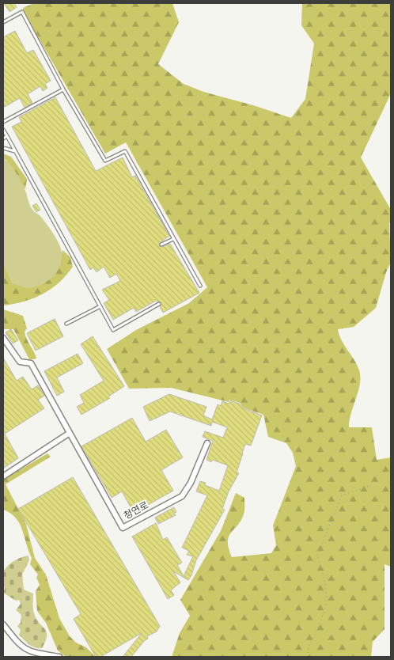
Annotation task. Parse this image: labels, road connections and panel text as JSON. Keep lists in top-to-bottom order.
{
  "streets": {
    "street": ["청연로"]
  }
}
